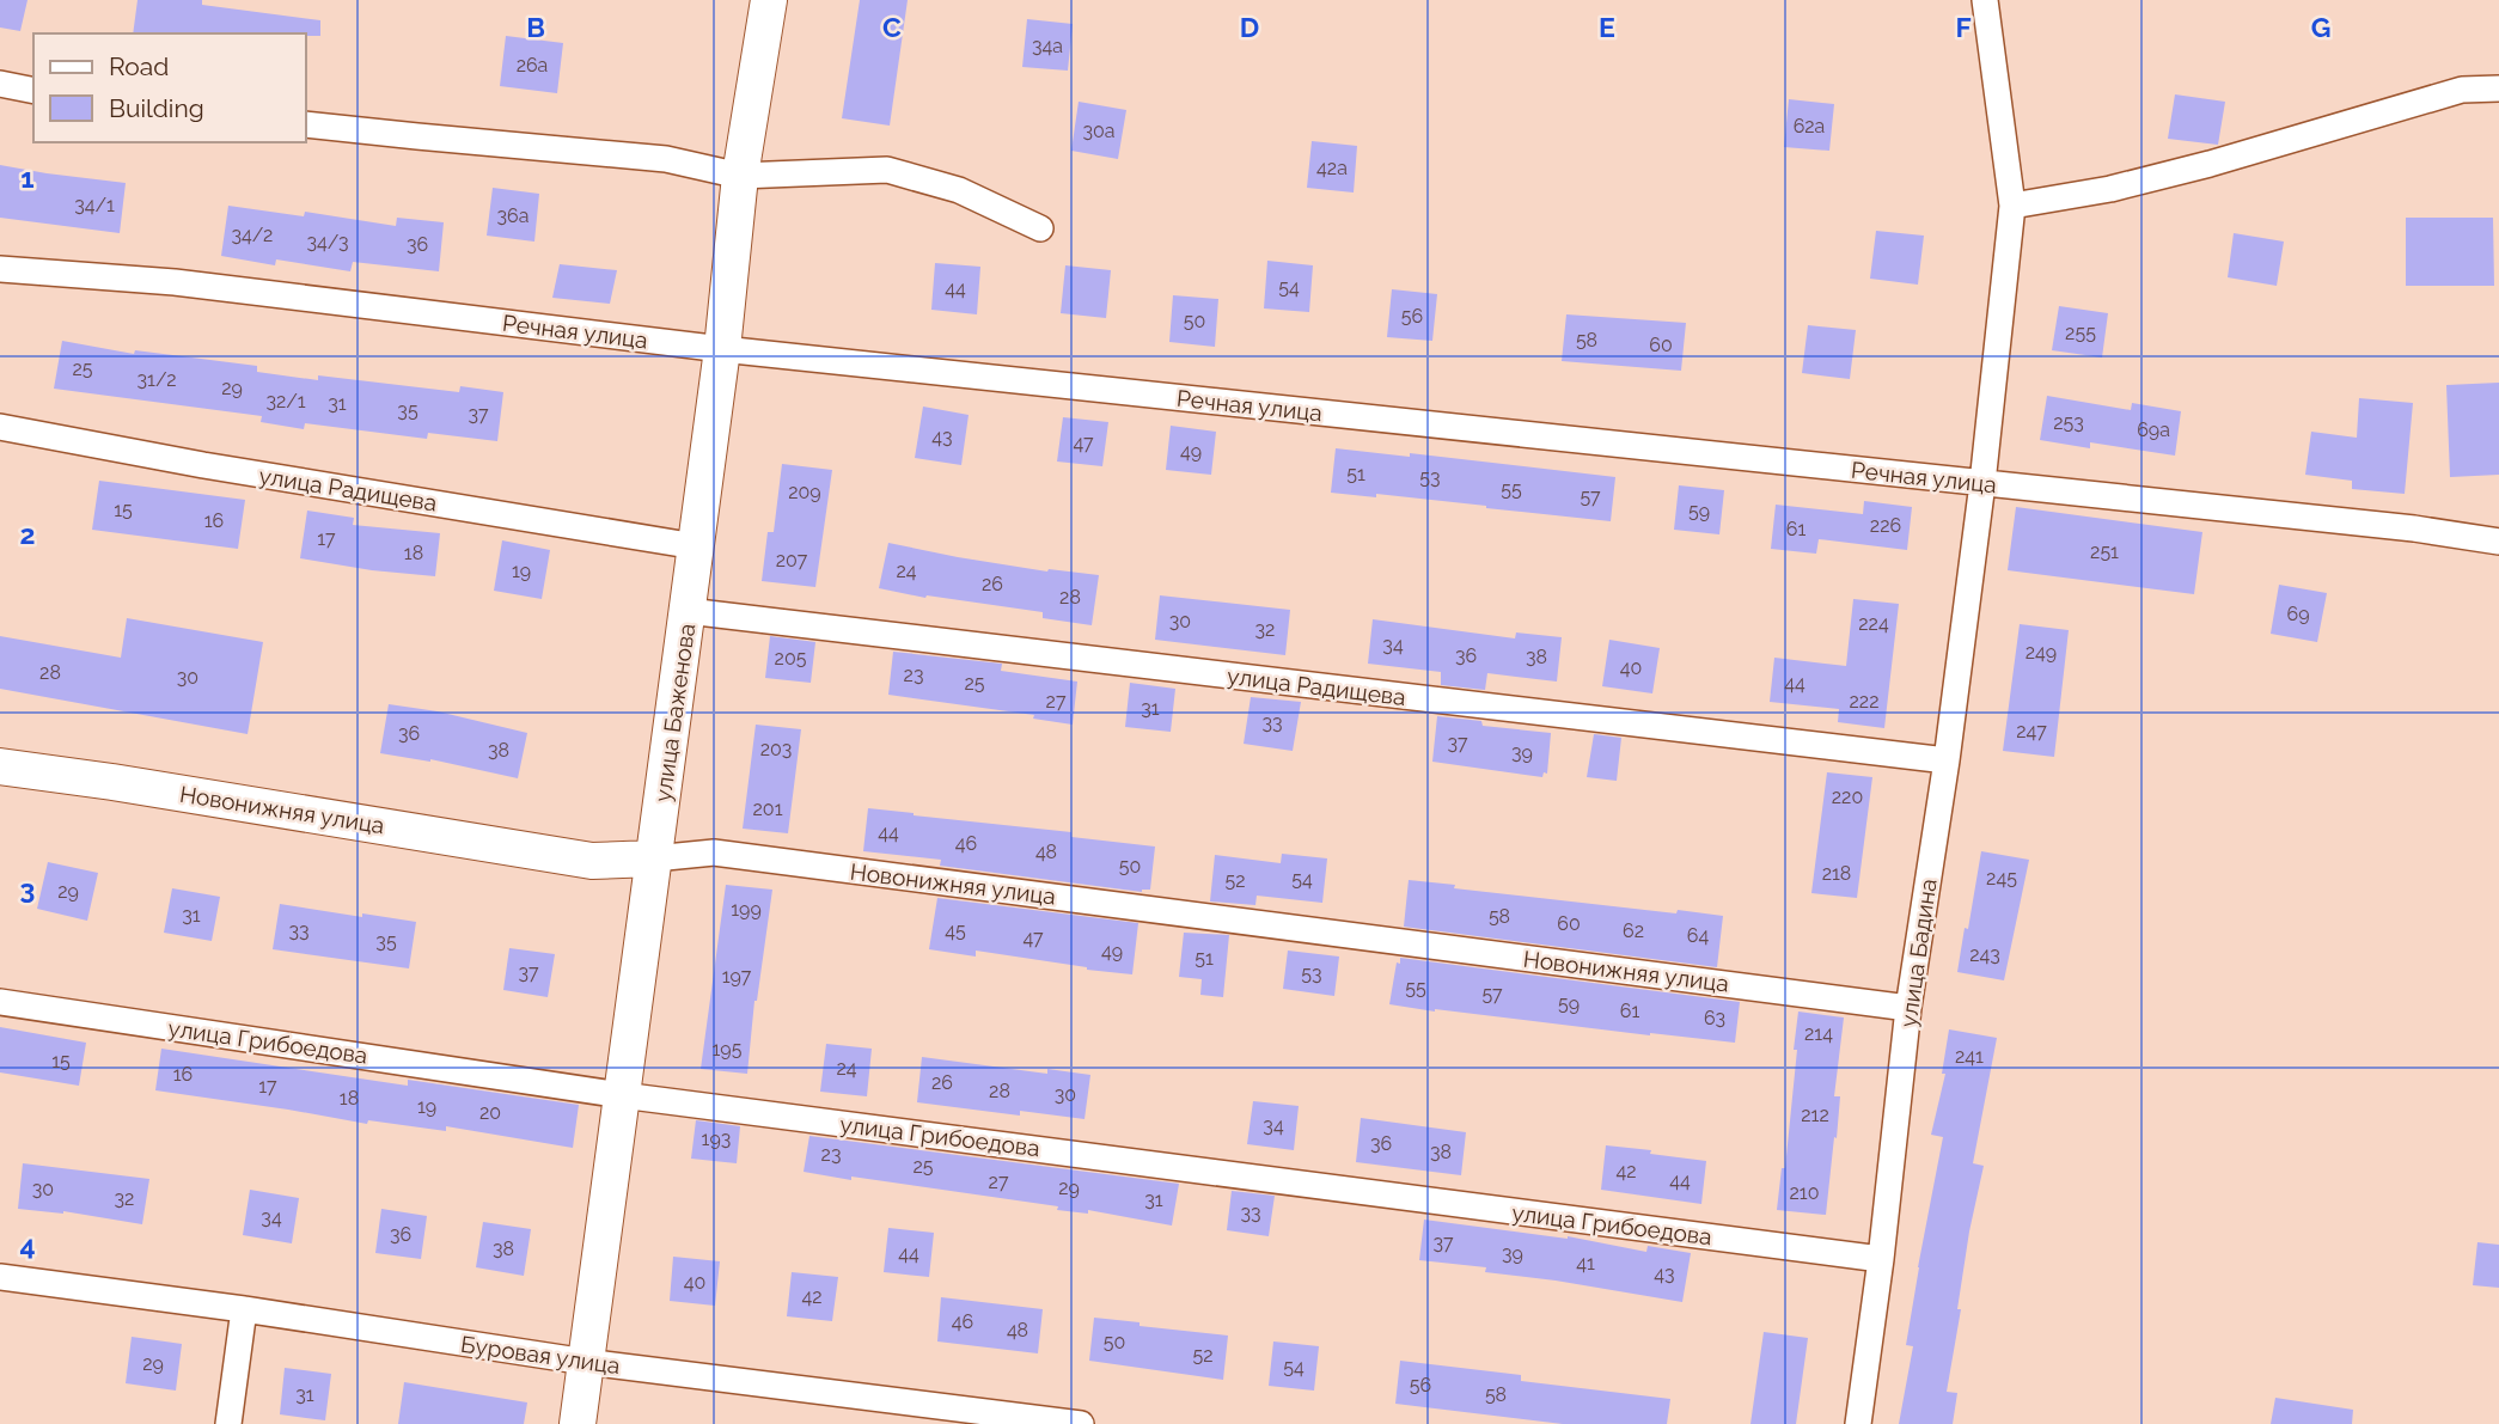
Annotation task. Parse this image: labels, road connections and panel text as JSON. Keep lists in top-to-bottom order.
{
  "streets": {
    "main road": ["улица Баженова", "Новонижняя улица"],
    "street": [
      "Речная улица",
      "улица Радищева",
      "улица Бадина",
      "улица Грибоедова",
      "Буровая улица"
    ]
  },
  "crossings": [
    ["Речная улица", "улица Баженова"],
    ["Речная улица", "улица Бадина"],
    ["улица Радищева", "улица Баженова"],
    ["улица Радищева", "улица Бадина"],
    ["улица Баженова", "Новонижняя улица"],
    ["улица Баженова", "улица Грибоедова"],
    ["улица Баженова", "Буровая улица"],
    ["Новонижняя улица", "улица Бадина"],
    ["улица Бадина", "улица Грибоедова"]
  ],
  "house_numbers": [
    "34а",
    "26а",
    "62а",
    "30а",
    "42а",
    "34/1",
    "36а",
    "34/2",
    "34/3",
    "36",
    "54",
    "44",
    "56",
    "50",
    "255",
    "58",
    "60",
    "25",
    "31/2",
    "29",
    "32/1",
    "31",
    "35",
    "37",
    "253",
    "69а",
    "43",
    "47",
    "49",
    "51",
    "53",
    "55",
    "209",
    "57",
    "15",
    "59",
    "16",
    "226",
    "61",
    "17",
    "251",
    "18",
    "207",
    "19",
    "24",
    "26",
    "28",
    "69",
    "30",
    "224",
    "32",
    "34",
    "249",
    "36",
    "38",
    "205",
    "40",
    "28",
    "23",
    "30",
    "25",
    "44",
    "27",
    "222",
    "31",
    "33",
    "247",
    "36",
    "37",
    "203",
    "38",
    "39",
    "220",
    "201",
    "44",
    "46",
    "48",
    "50",
    "218",
    "245",
    "54",
    "52",
    "29",
    "199",
    "31",
    "58",
    "60",
    "33",
    "45",
    "62",
    "64",
    "47",
    "35",
    "49",
    "243",
    "51",
    "37",
    "53",
    "197",
    "55",
    "57",
    "59",
    "61",
    "63",
    "214",
    "195",
    "241",
    "15",
    "24",
    "16",
    "26",
    "17",
    "28",
    "30",
    "18",
    "19",
    "20",
    "212",
    "34",
    "193",
    "36",
    "38",
    "23",
    "25",
    "42",
    "44",
    "27",
    "29",
    "30",
    "210",
    "32",
    "31",
    "33",
    "34",
    "36",
    "37",
    "38",
    "44",
    "39",
    "41",
    "43",
    "40",
    "42",
    "46",
    "48",
    "50",
    "52",
    "29",
    "54",
    "56",
    "31",
    "58"
  ],
  "legend": ["Road", "Building"],
  "grid": {
    "columns": [
      "B",
      "C",
      "D",
      "E",
      "F",
      "G"
    ],
    "rows": [
      "1",
      "2",
      "3",
      "4"
    ]
  }
}
